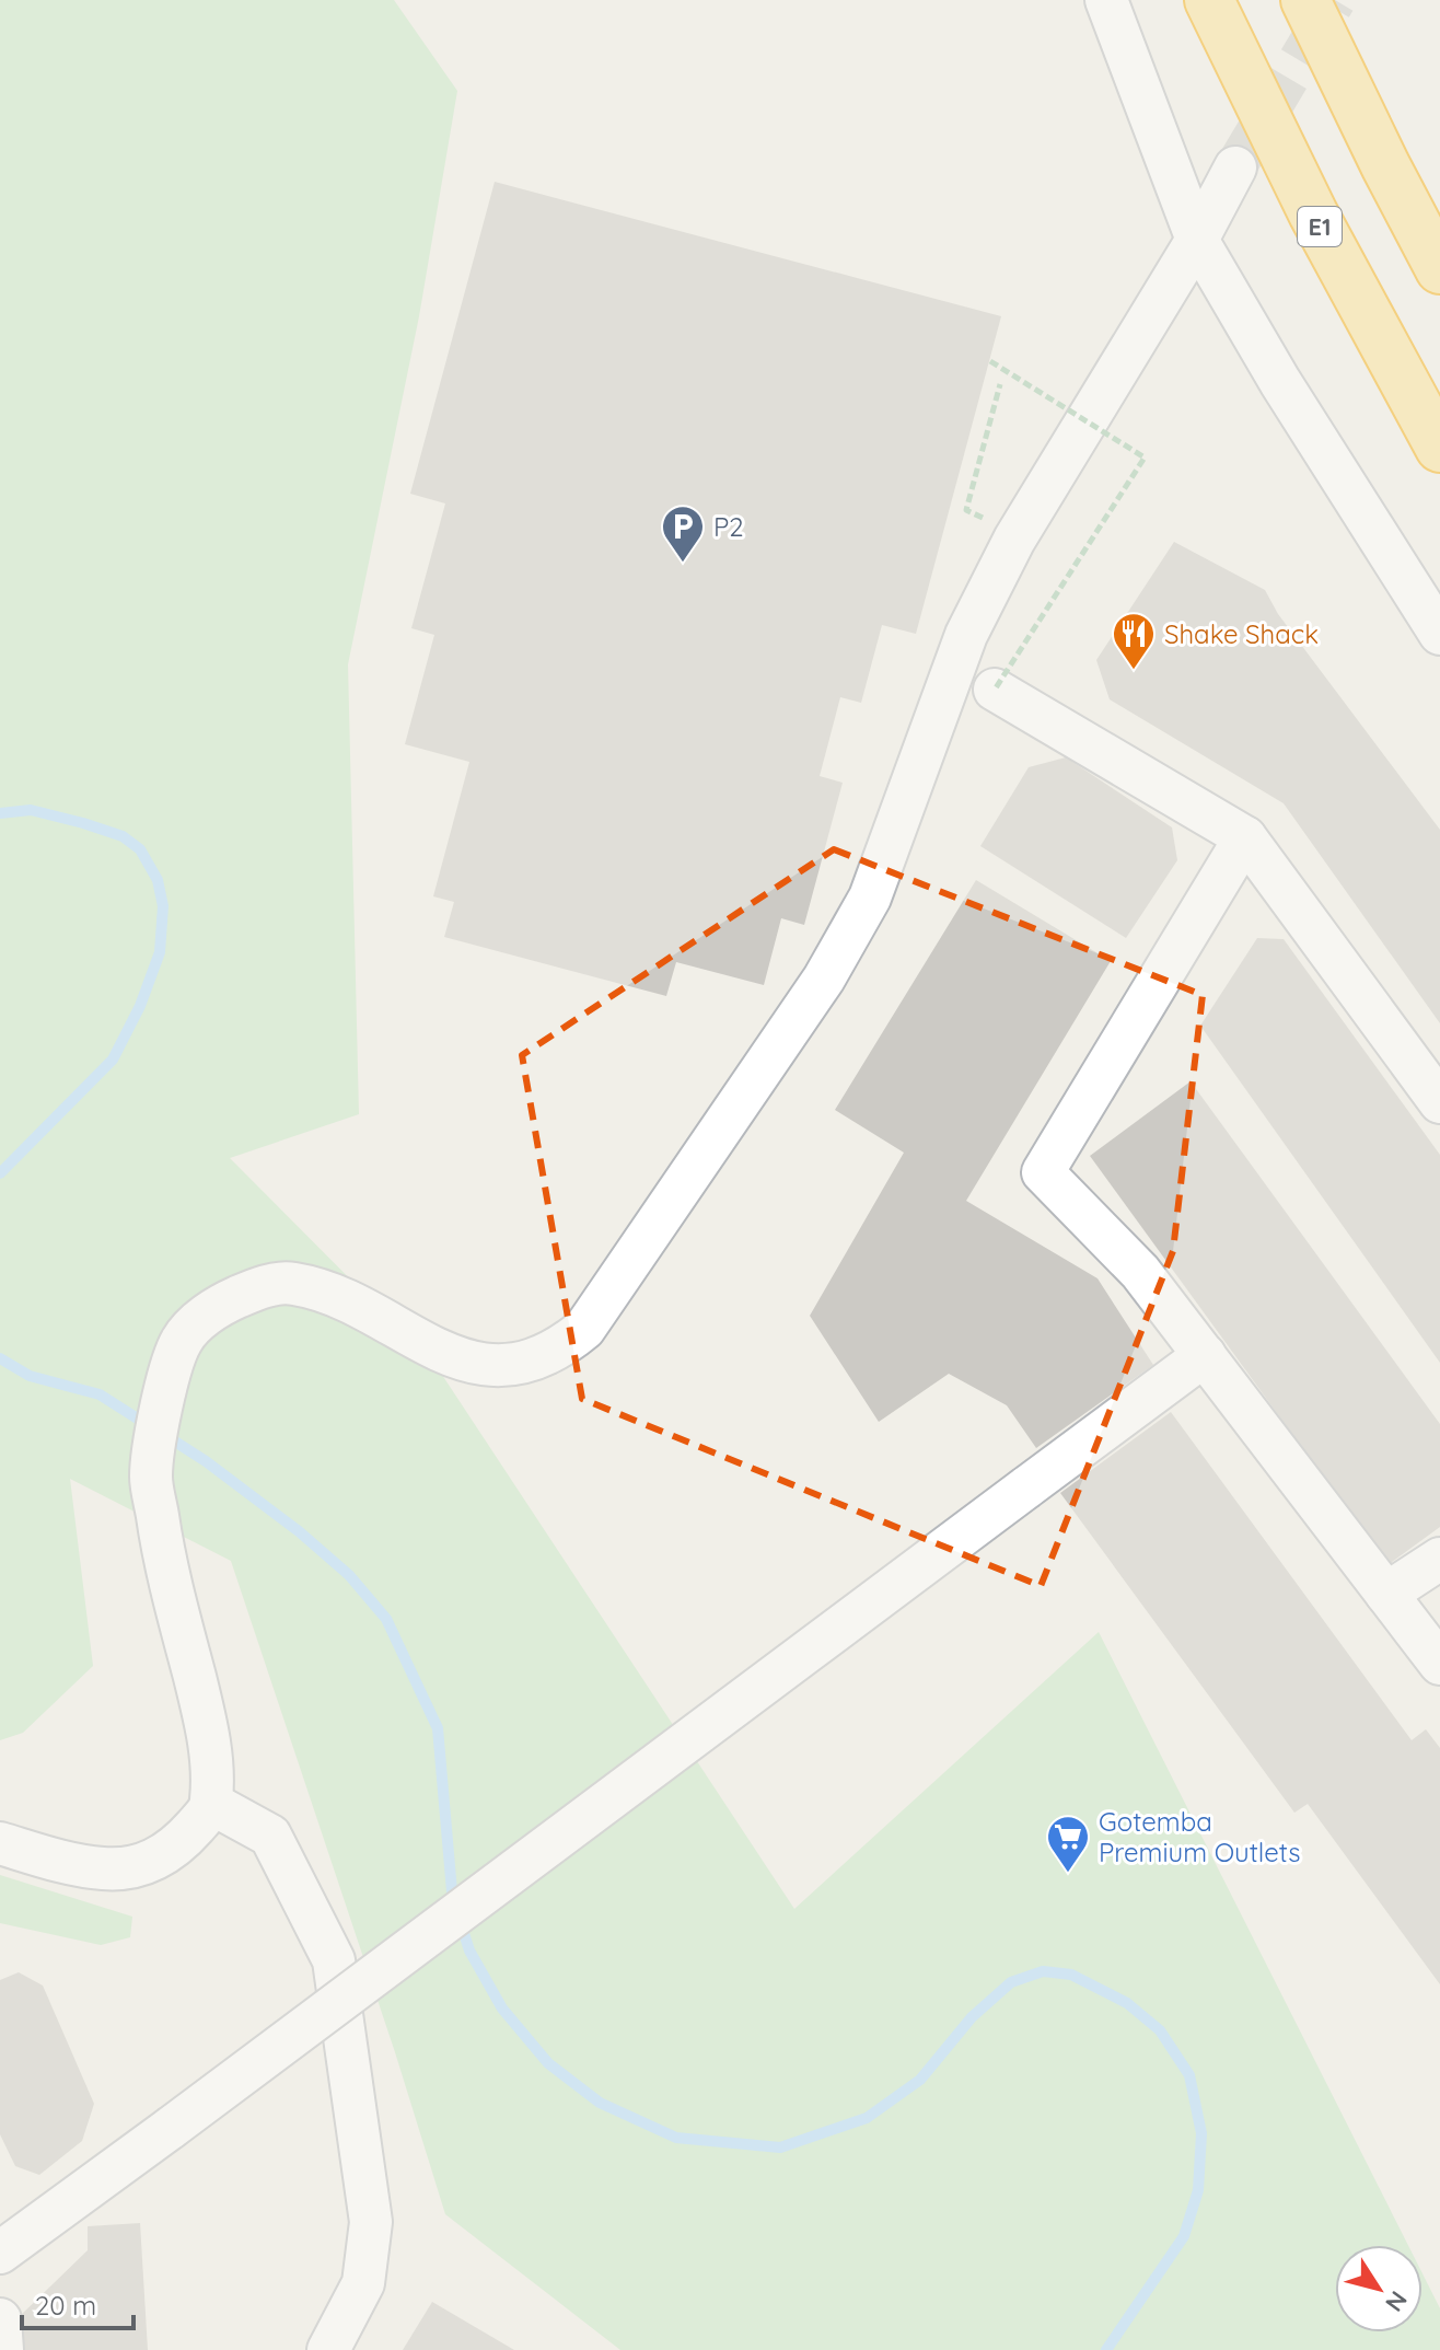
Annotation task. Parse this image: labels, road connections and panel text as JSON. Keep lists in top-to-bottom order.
{
  "streets": {
    "highway": ["E1"]
  },
  "places": {
    "parking": ["P2"],
    "restaurant": ["Shake Shack"],
    "supermarket": ["Gotemba Premium Outlets"]
  },
  "scale_bar": "20 m",
  "north": "bottom right"
}
